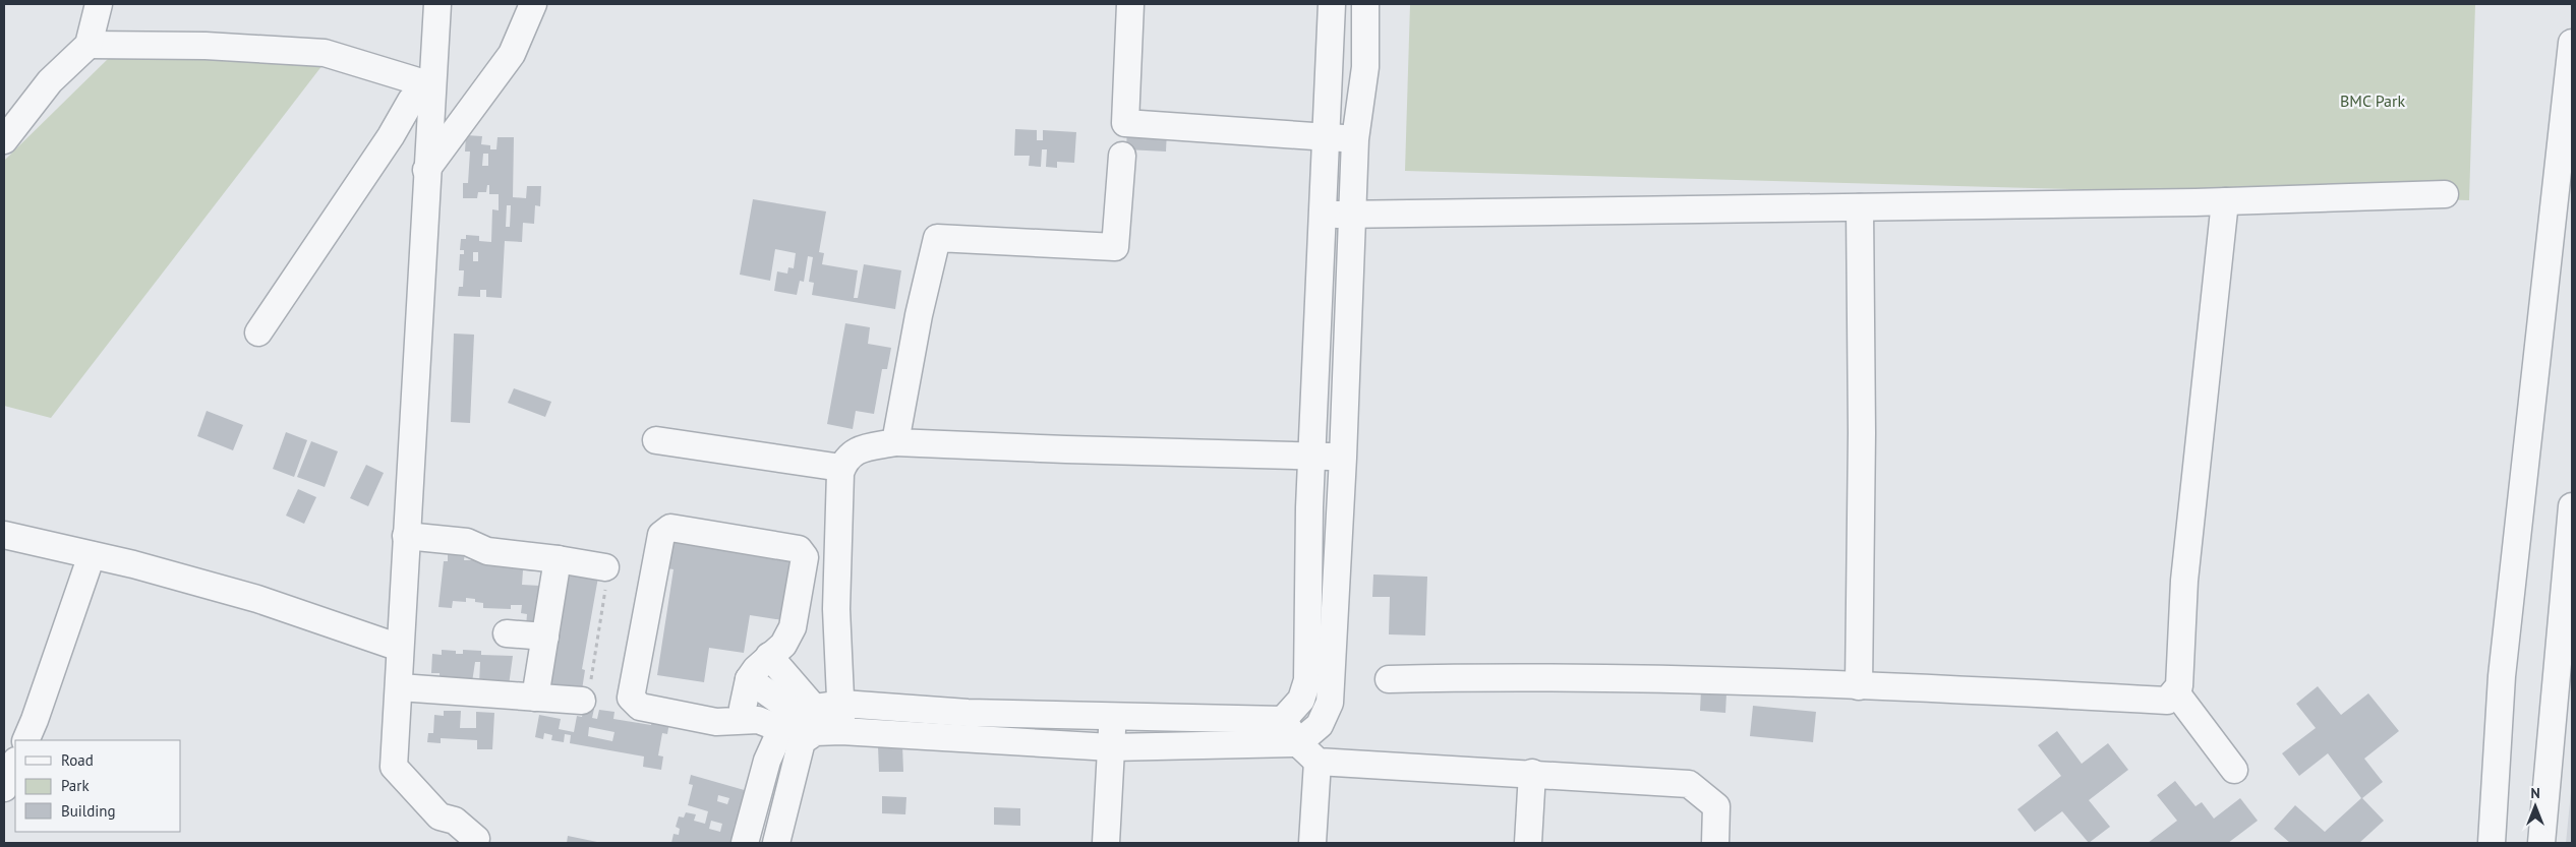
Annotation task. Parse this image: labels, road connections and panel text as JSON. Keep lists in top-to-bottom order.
{
  "parks": ["BMC Park"],
  "legend": ["Road", "Park", "Building"],
  "north": "top"
}
